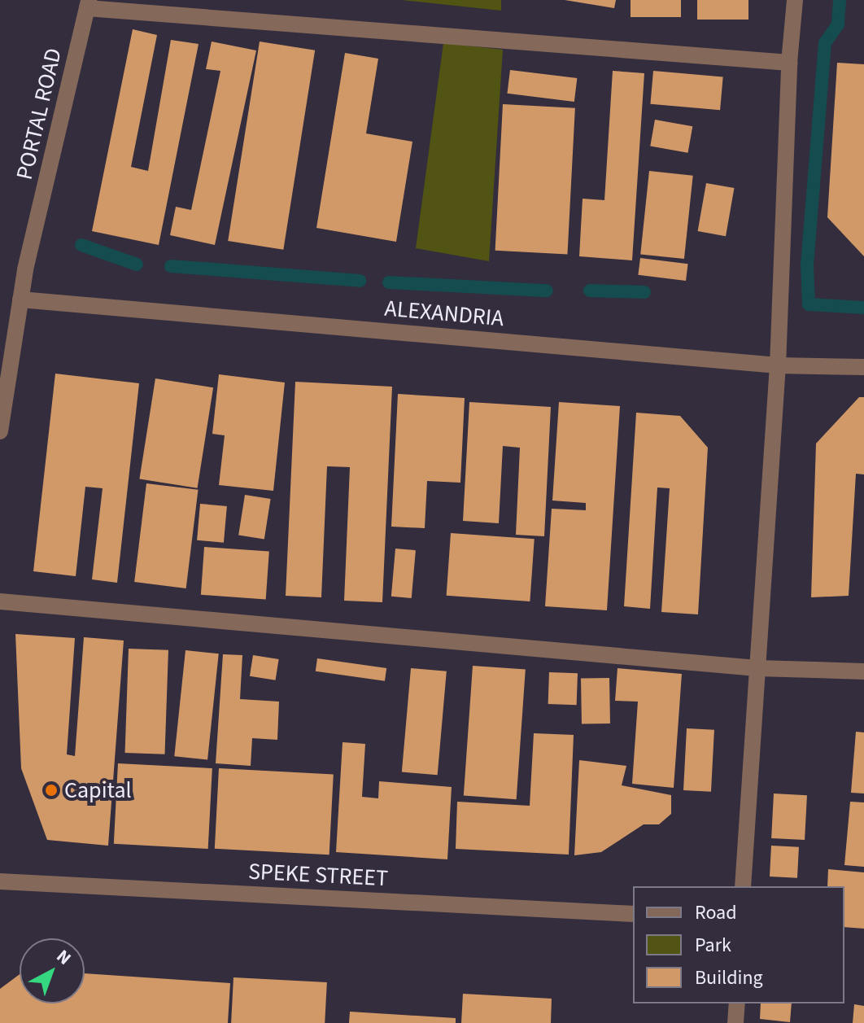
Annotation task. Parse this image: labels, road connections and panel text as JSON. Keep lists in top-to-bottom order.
{
  "streets": {
    "street": ["PORTAL ROAD", "ALEXANDRIA", "SPEKE STREET"]
  },
  "crossings": [
    ["PORTAL ROAD", "ALEXANDRIA"]
  ],
  "places": ["Capital"],
  "legend": ["Road", "Park", "Building"],
  "north": "top right"
}
